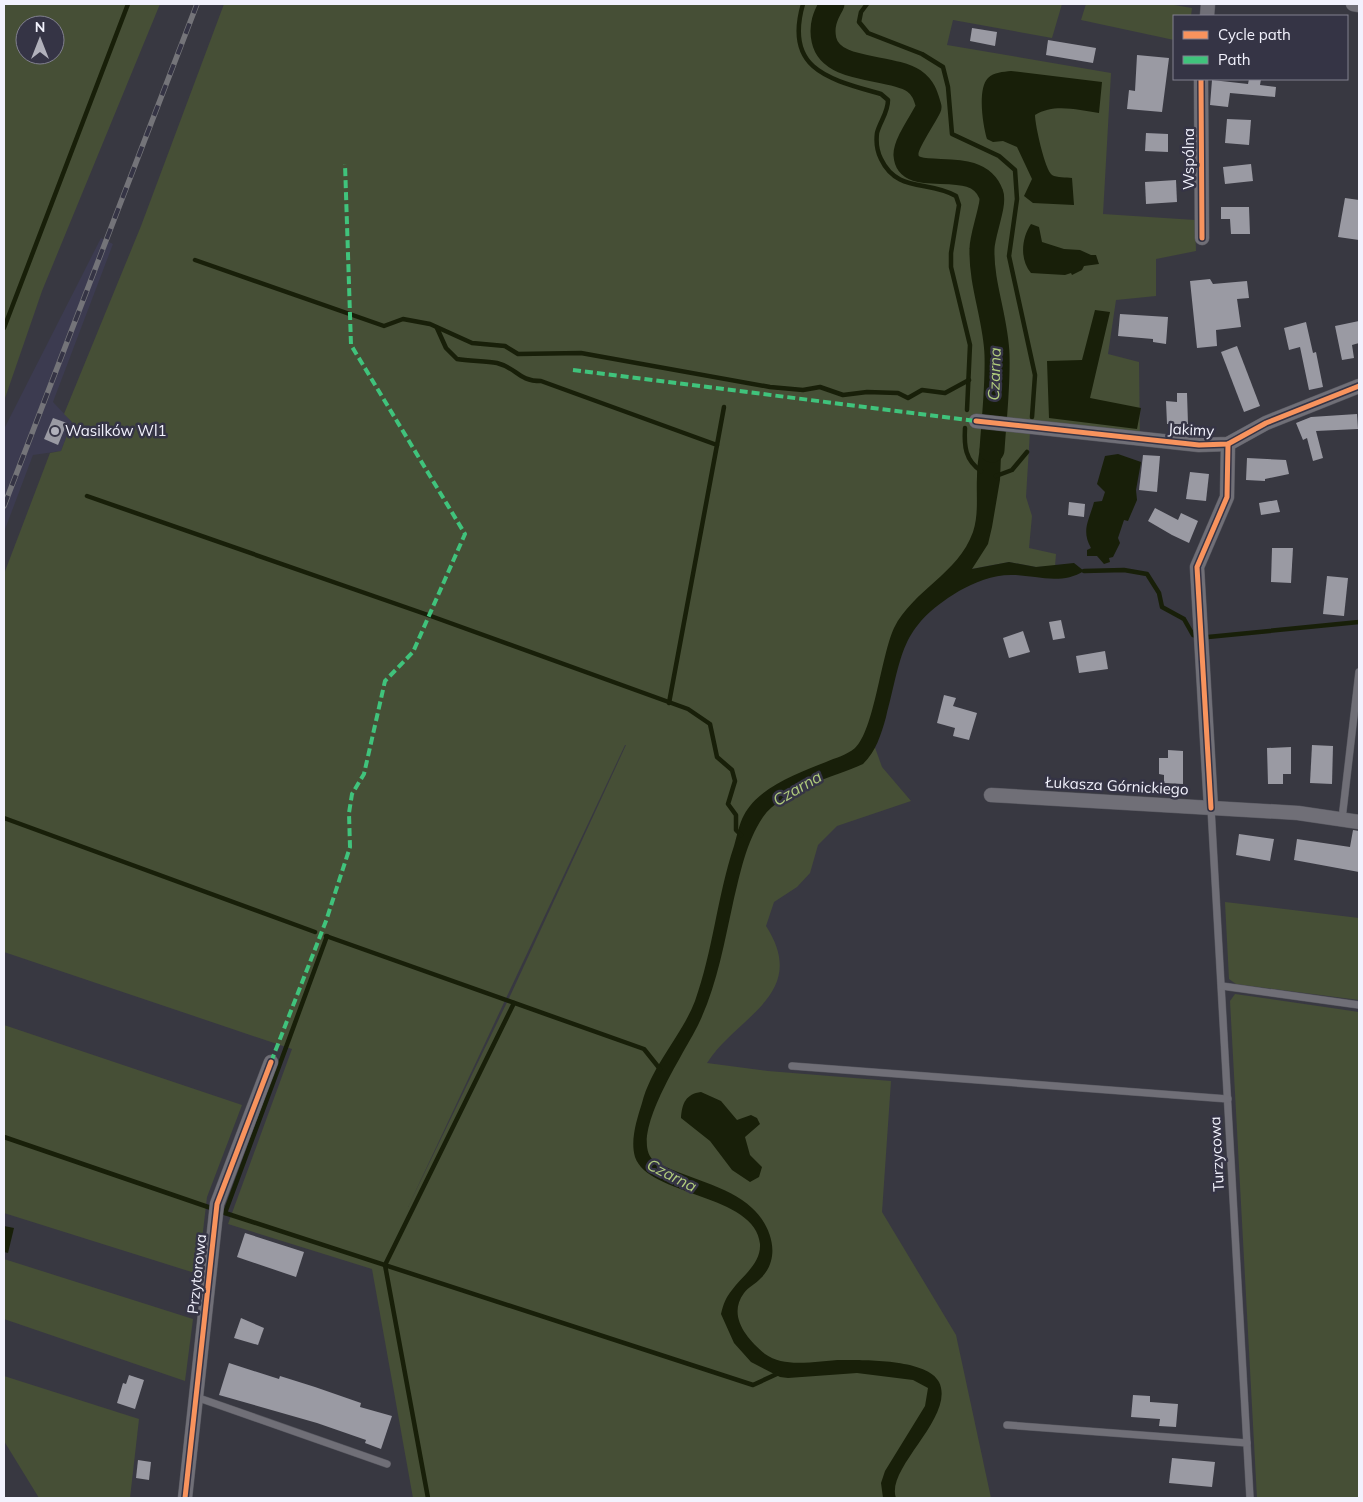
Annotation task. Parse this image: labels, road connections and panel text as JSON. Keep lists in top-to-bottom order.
{
  "streets": {
    "street": [
      "Wspólna",
      "Jakimy",
      "Łukasza Górnickiego",
      "Przytorowa"
    ],
    "lane": ["Turzycowa"]
  },
  "crossings": [
    ["Łukasza Górnickiego", "Turzycowa"]
  ],
  "water": ["Czarna"],
  "places": ["Wasilków Wl1"],
  "legend": ["Cycle path", "Path"],
  "north": "top"
}
